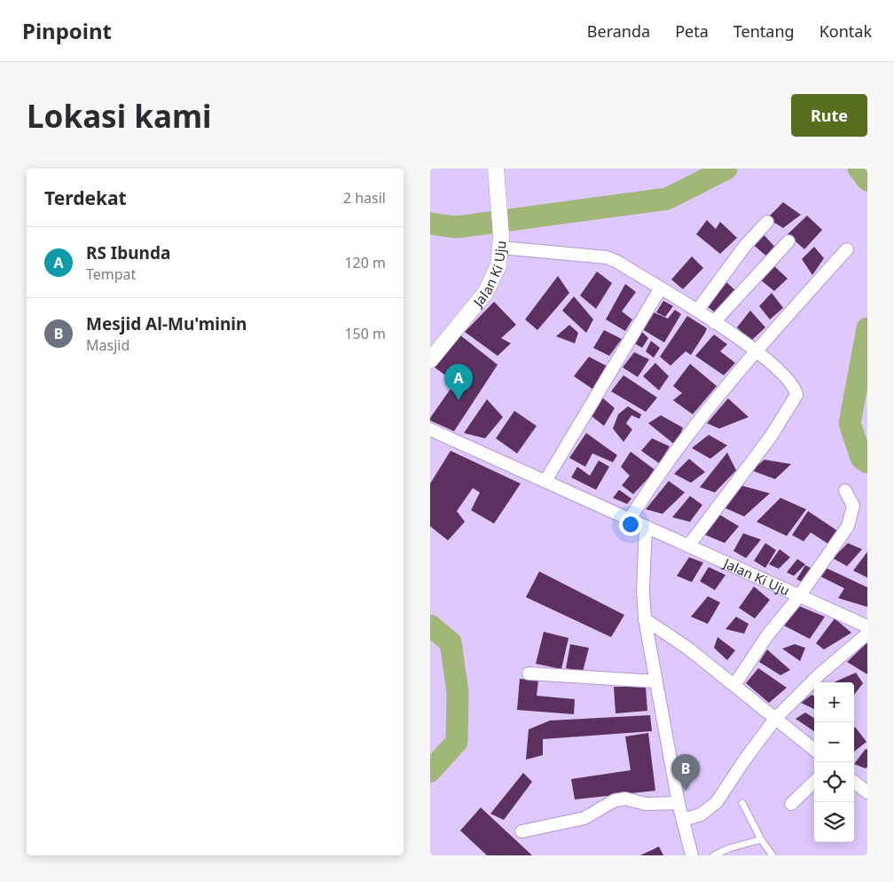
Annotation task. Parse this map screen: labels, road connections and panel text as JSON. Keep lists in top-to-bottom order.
{
  "streets": {
    "street": ["Jalan Ki Uju"]
  },
  "page": {
    "header": "Pinpoint",
    "nav": [
      "Beranda",
      "Peta",
      "Tentang",
      "Kontak"
    ],
    "buttons": "Rute",
    "title": "Lokasi kami",
    "heading": ["Terdekat", "2 hasil"],
    "list": [
      {
        "mark": "A",
        "name": "RS Ibunda",
        "note": "Tempat",
        "value": "120 m"
      },
      {
        "mark": "B",
        "name": "Mesjid Al-Mu'minin",
        "note": "Masjid",
        "value": "150 m"
      }
    ],
    "pins": ["A", "B"],
    "map_buttons": ["+", "−"]
  }
}
